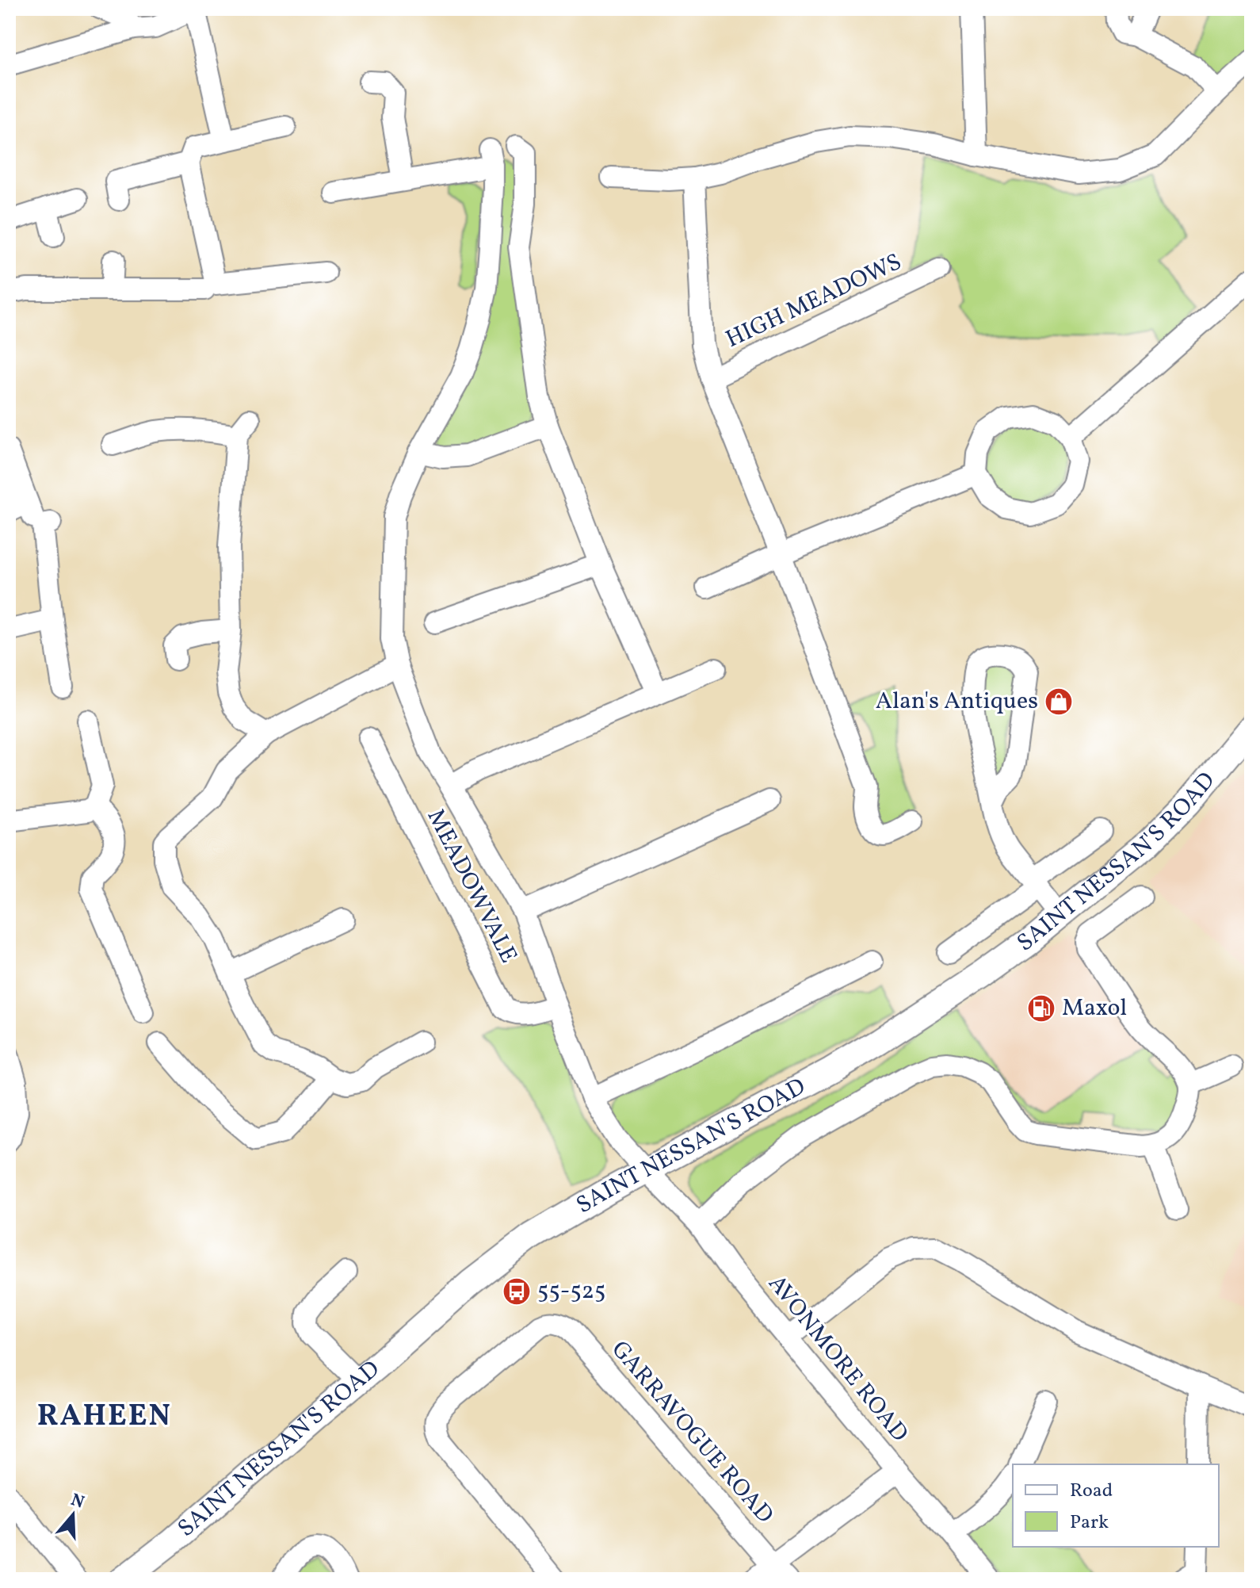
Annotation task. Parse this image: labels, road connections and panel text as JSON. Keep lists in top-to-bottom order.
{
  "streets": {
    "main road": ["SAINT NESSAN'S ROAD"],
    "street": [
      "HIGH MEADOWS",
      "MEADOWVALE",
      "AVONMORE ROAD",
      "GARRAVOGUE ROAD"
    ]
  },
  "crossings": [
    ["SAINT NESSAN'S ROAD", "MEADOWVALE"],
    ["SAINT NESSAN'S ROAD", "AVONMORE ROAD"],
    ["MEADOWVALE", "AVONMORE ROAD"]
  ],
  "districts": ["RAHEEN"],
  "places": {
    "shop": ["Alan's Antiques"],
    "fuel station": ["Maxol"],
    "bus stop": ["55-525"]
  },
  "legend": ["Road", "Park"],
  "north": "top"
}
